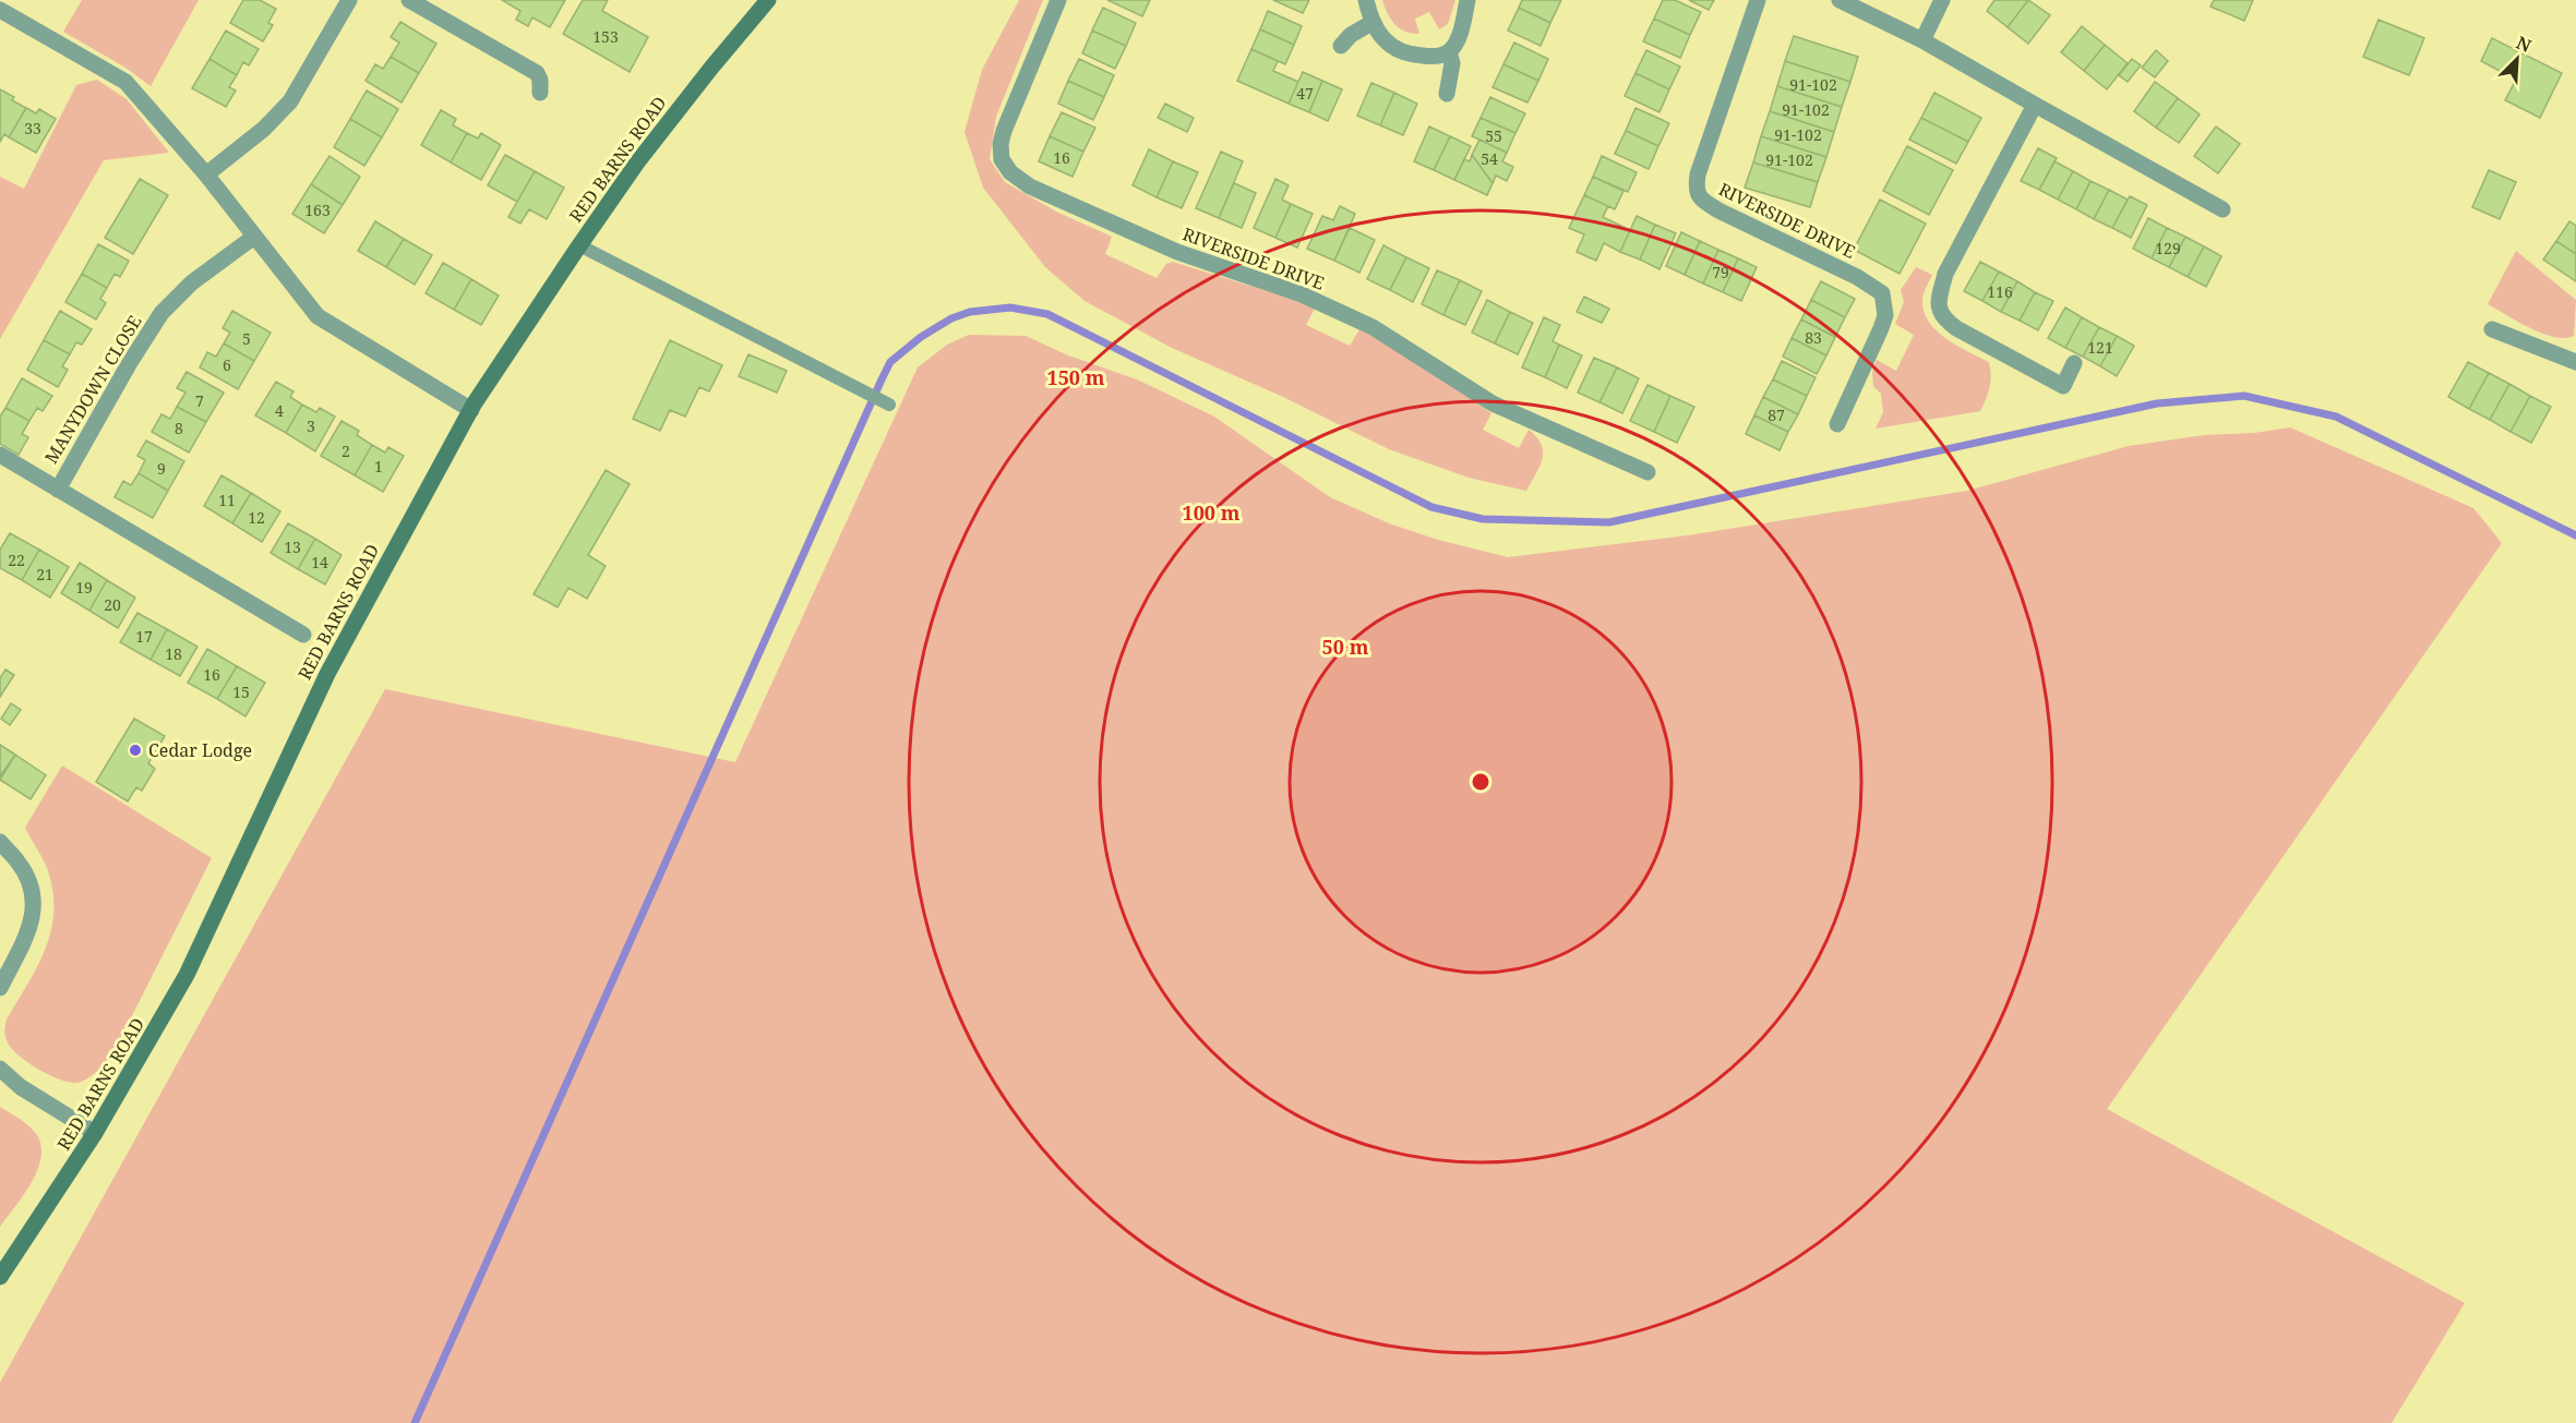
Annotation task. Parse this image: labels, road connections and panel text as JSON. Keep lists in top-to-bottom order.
{
  "streets": {
    "street": ["RED BARNS ROAD", "RIVERSIDE DRIVE", "MANYDOWN CLOSE"]
  },
  "places": ["Cedar Lodge"],
  "house_numbers": [
    "153",
    "91-102",
    "47",
    "91-102",
    "33",
    "91-102",
    "55",
    "16",
    "54",
    "91-102",
    "163",
    "129",
    "79",
    "116",
    "83",
    "5",
    "121",
    "6",
    "7",
    "4",
    "87",
    "3",
    "8",
    "2",
    "1",
    "9",
    "11",
    "12",
    "13",
    "22",
    "14",
    "21",
    "19",
    "20",
    "17",
    "18",
    "16",
    "15"
  ],
  "north": "top right",
  "rings": ["150 m", "100 m", "50 m"]
}
